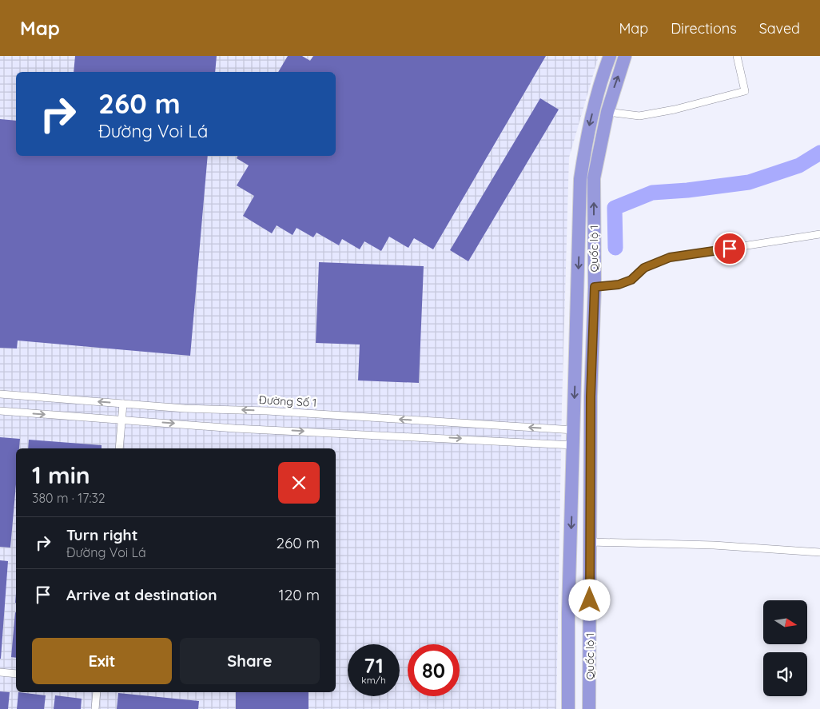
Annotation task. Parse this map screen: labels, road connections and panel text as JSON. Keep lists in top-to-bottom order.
{
  "streets": {
    "highway": ["Quốc lộ 1"],
    "street": ["Đường Số 1"]
  },
  "crossings": [
    ["Quốc lộ 1", "Đường Số 1"]
  ],
  "north": "right",
  "page": {
    "header": "Map",
    "nav": ["Map", "Directions", "Saved"],
    "turn": ["260 m", "Đường Voi Lá"],
    "heading": ["1 min", "380 m · 17:32"],
    "list": [
      {
        "name": "Turn right",
        "note": "Đường Voi Lá",
        "value": "260 m"
      },
      {
        "name": "Arrive at destination",
        "value": "120 m"
      }
    ],
    "buttons": ["Exit", "Share"],
    "speed": "71 km/h",
    "limit": "80"
  }
}
